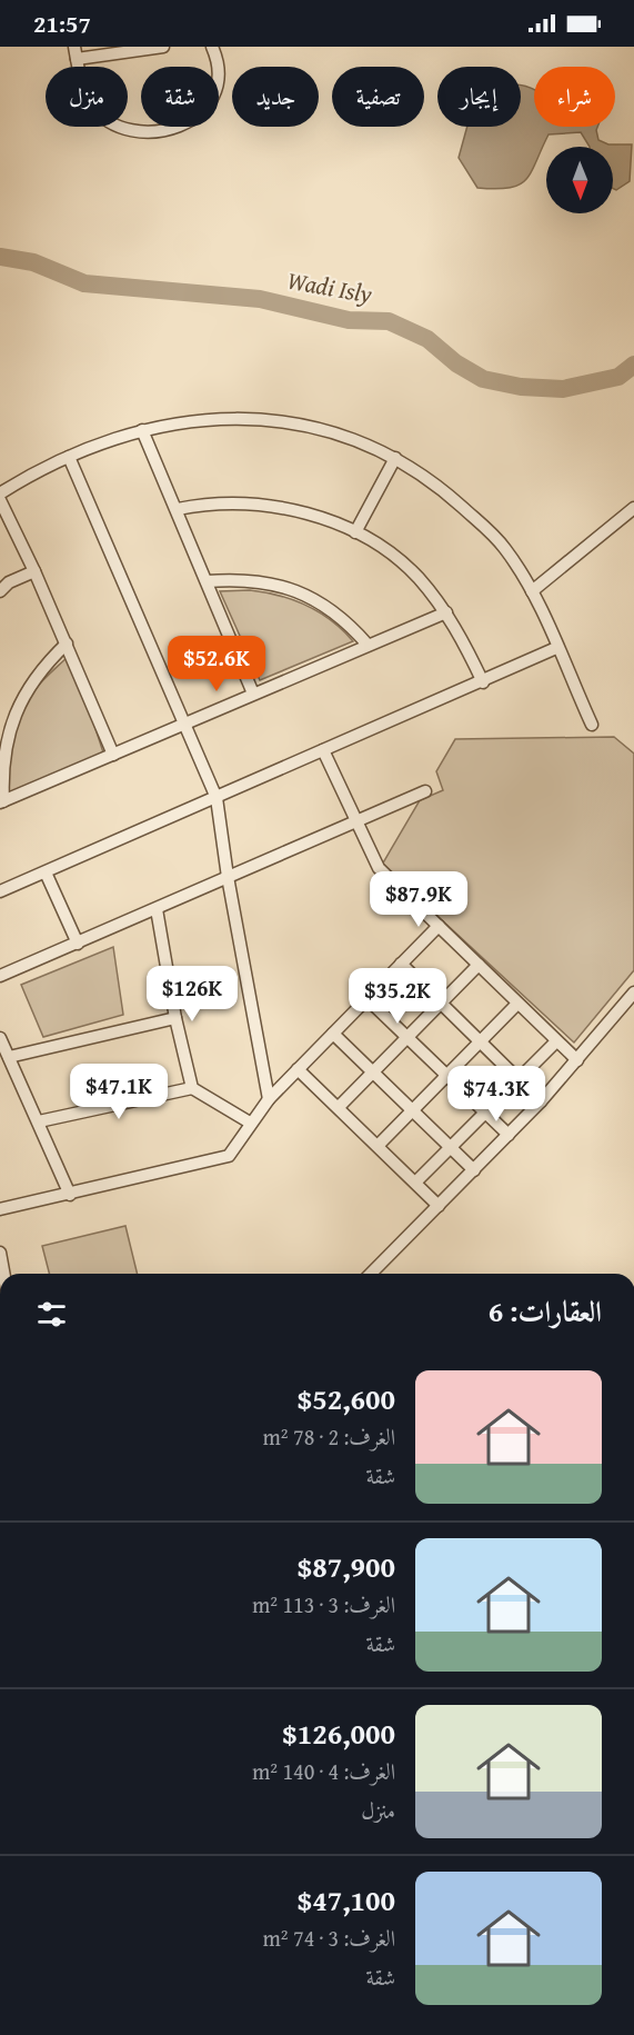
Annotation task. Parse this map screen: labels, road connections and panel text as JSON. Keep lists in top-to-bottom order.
{
  "water": ["Wadi Isly"],
  "north": "bottom",
  "page": {
    "status": "21:57",
    "chip": [
      "شراء",
      "إيجار",
      "تصفية",
      "جديد",
      "شقة",
      "منزل"
    ],
    "price": [
      "$52.6K",
      "$87.9K",
      "$126K",
      "$35.2K",
      "$47.1K",
      "$74.3K"
    ],
    "heading": "العقارات: 6",
    "list": [
      {
        "name": "$52,600",
        "note": "الغرف: 2 · 78 m² · شقة"
      },
      {
        "name": "$87,900",
        "note": "الغرف: 3 · 113 m² · شقة"
      },
      {
        "name": "$126,000",
        "note": "الغرف: 4 · 140 m² · منزل"
      },
      {
        "name": "$47,100",
        "note": "الغرف: 3 · 74 m² · شقة"
      }
    ]
  }
}
